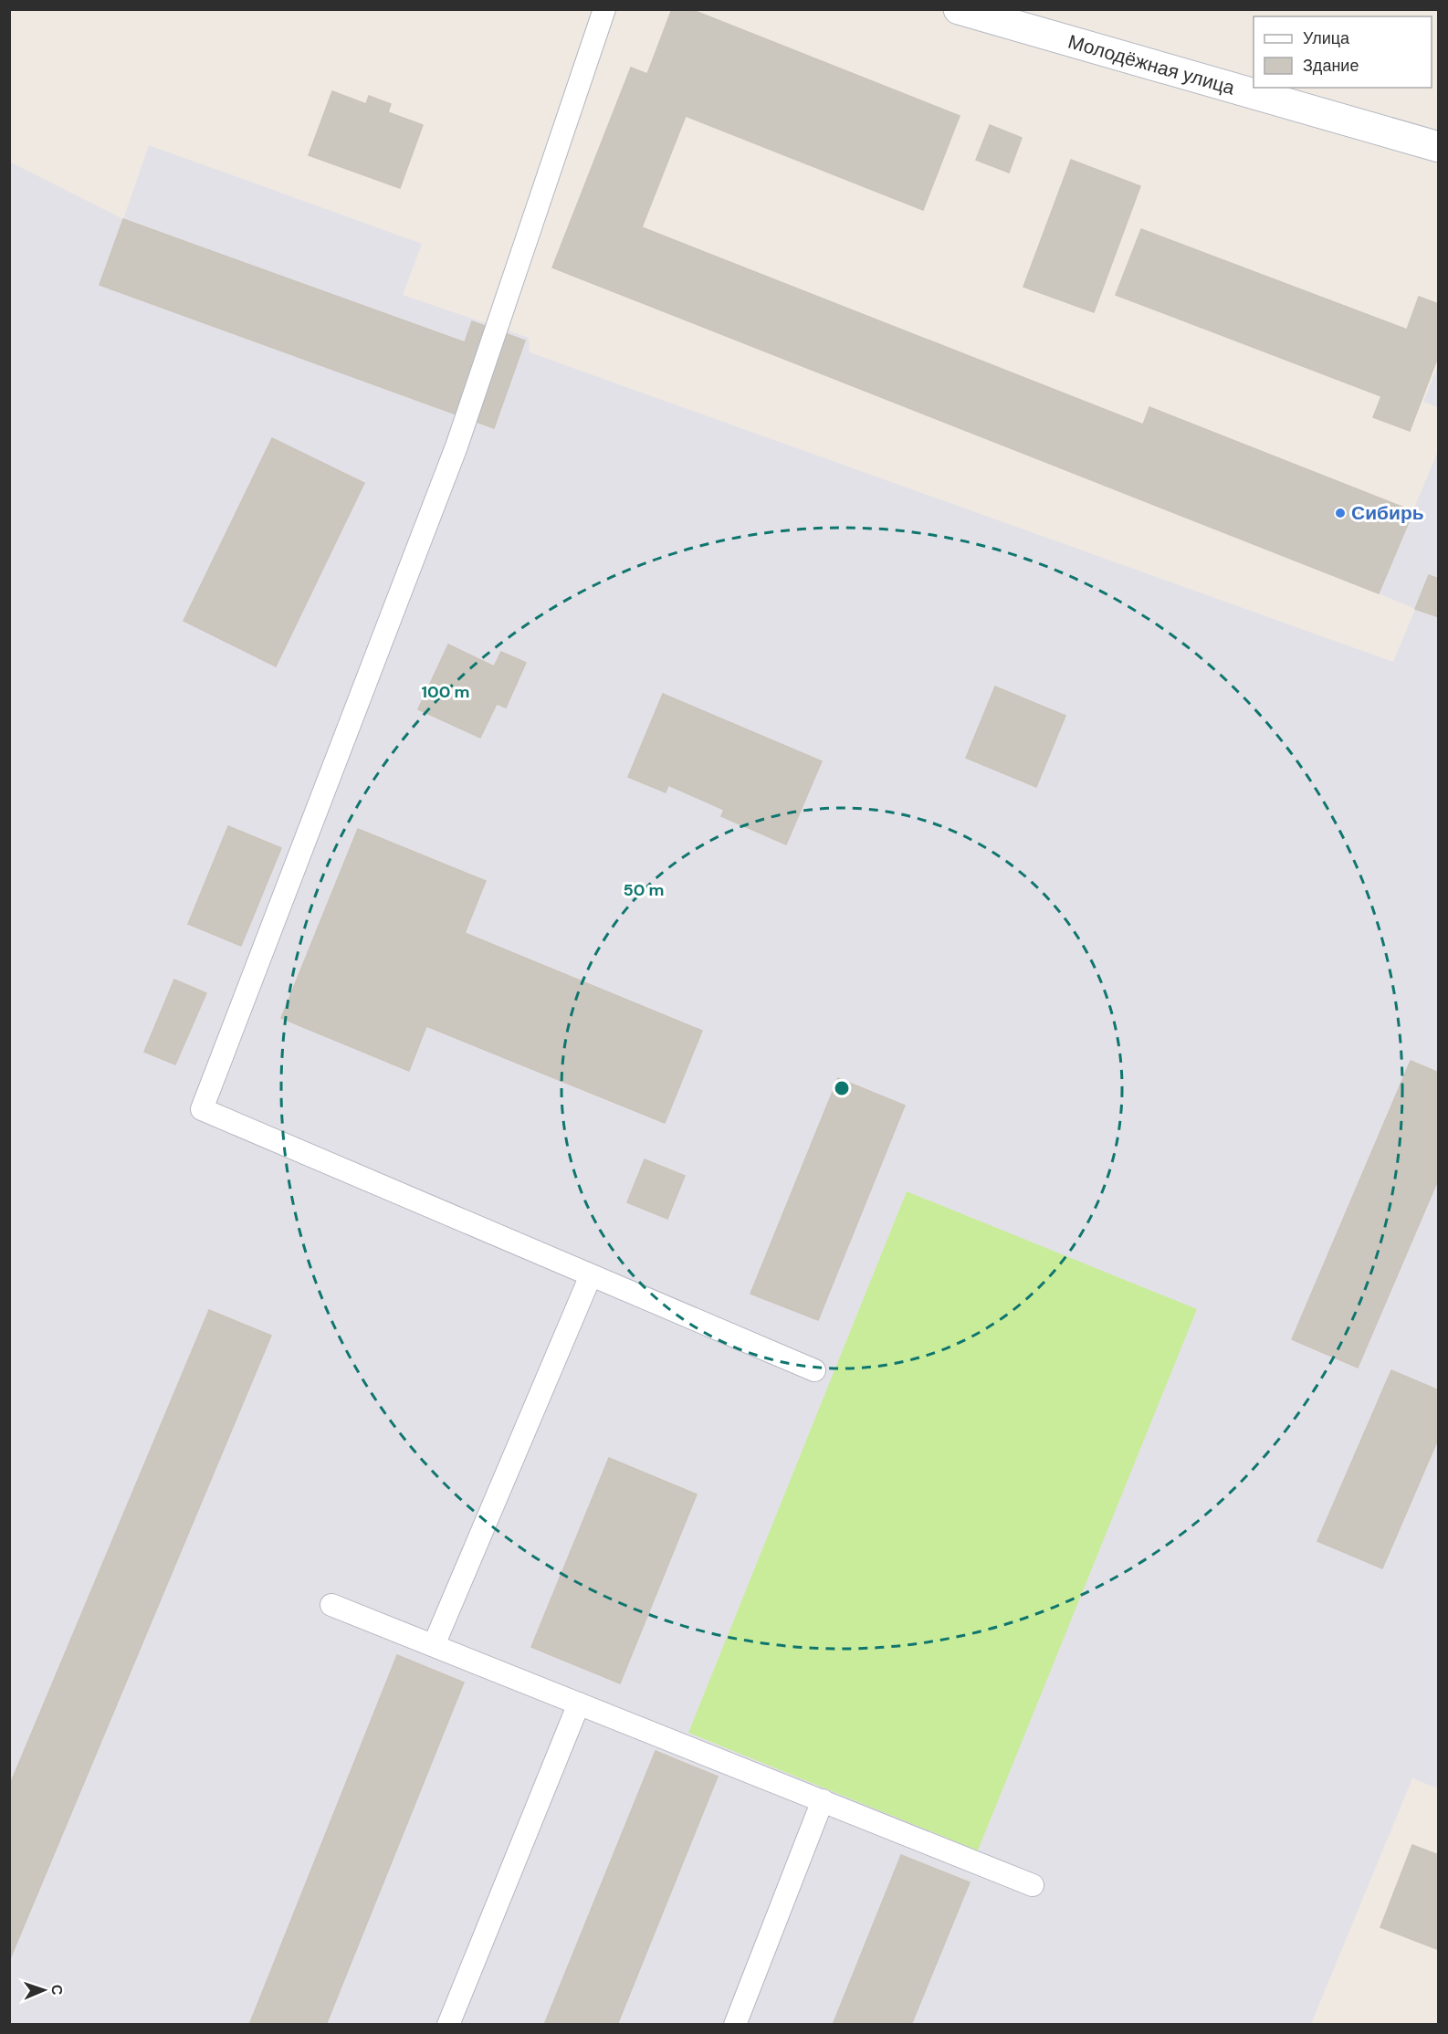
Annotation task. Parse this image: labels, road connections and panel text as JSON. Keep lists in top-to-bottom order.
{
  "streets": {
    "street": ["Молодёжная улица"]
  },
  "places": ["Сибирь"],
  "legend": ["Улица", "Здание"],
  "north": "right",
  "rings": ["100 m", "50 m"]
}
